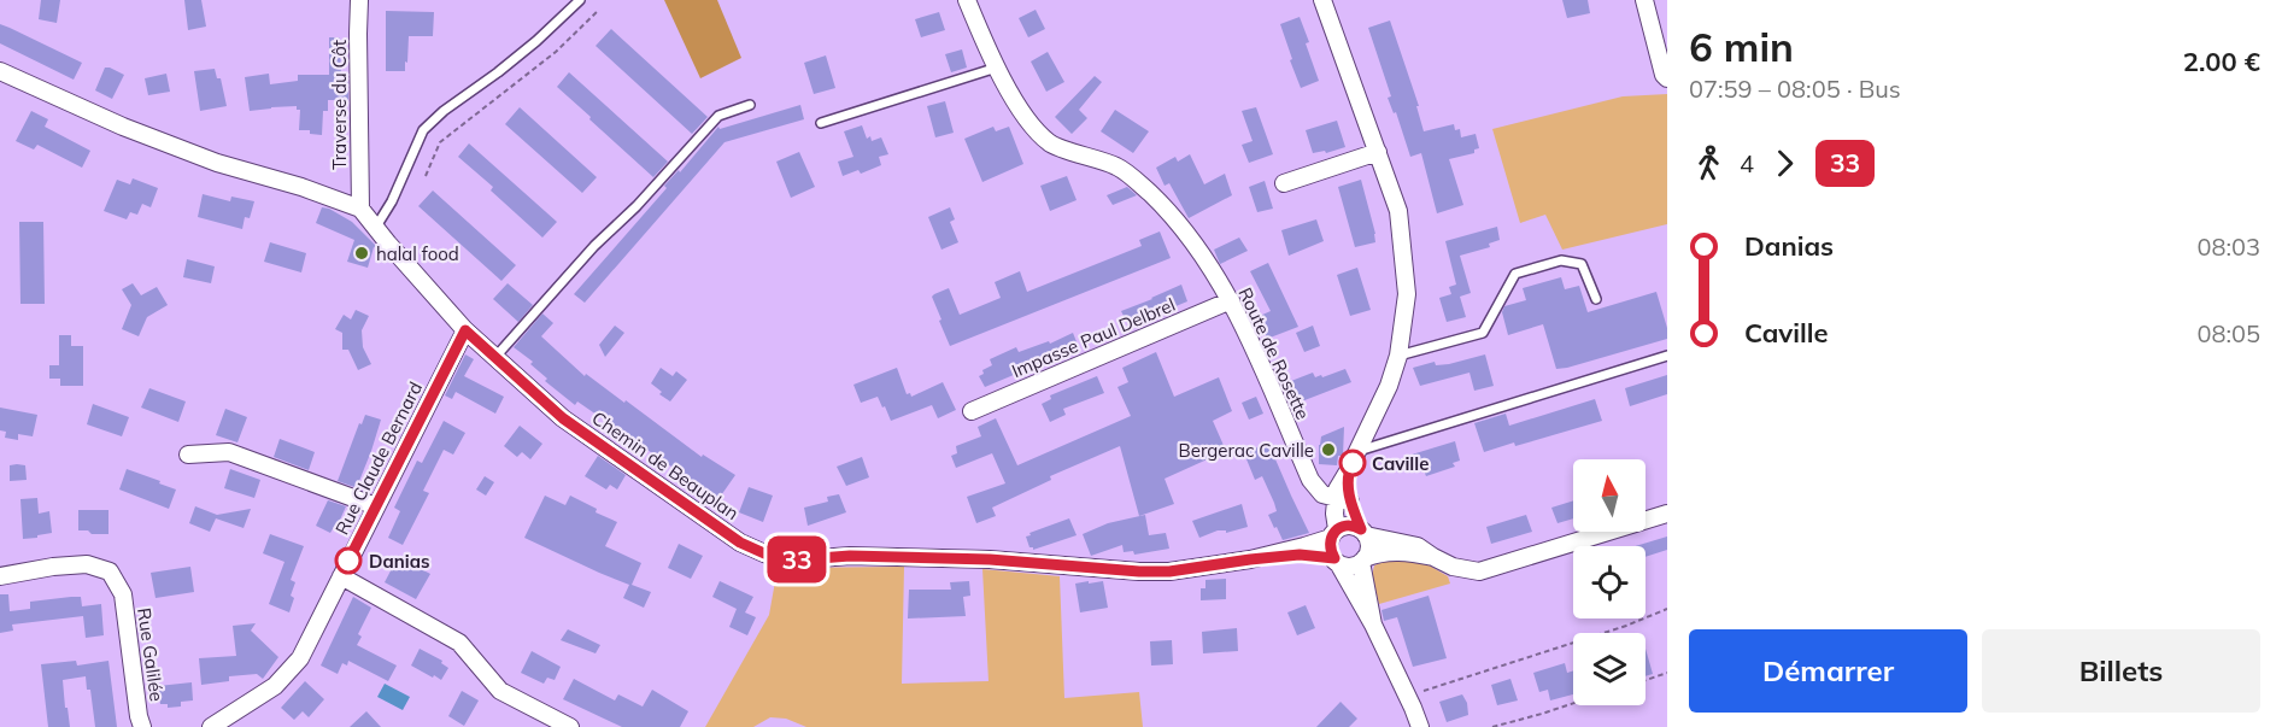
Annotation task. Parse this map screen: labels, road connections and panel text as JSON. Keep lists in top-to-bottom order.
{
  "streets": {
    "street": [
      "Traverse du Côt",
      "Impasse Paul Delbrel",
      "Route de Rosette",
      "Rue Claude Bernard",
      "Chemin de Beauplan",
      "Rue Galilée"
    ]
  },
  "crossings": [
    ["Traverse du Côt", "Chemin de Beauplan"],
    ["Impasse Paul Delbrel", "Route de Rosette"],
    ["Rue Claude Bernard", "Chemin de Beauplan"]
  ],
  "places": [
    "halal food",
    "Bergerac Caville",
    "Caville",
    "Danias"
  ],
  "lines": ["bus line 33"],
  "north": "top",
  "page": {
    "on_map": "33",
    "heading": ["6 min", "07:59 – 08:05 · Bus", "2.00 €"],
    "legs": ["4", "33"],
    "list": [
      {
        "name": "Danias",
        "value": "08:03"
      },
      {
        "name": "Caville",
        "value": "08:05"
      }
    ],
    "buttons": ["Démarrer", "Billets"]
  }
}
